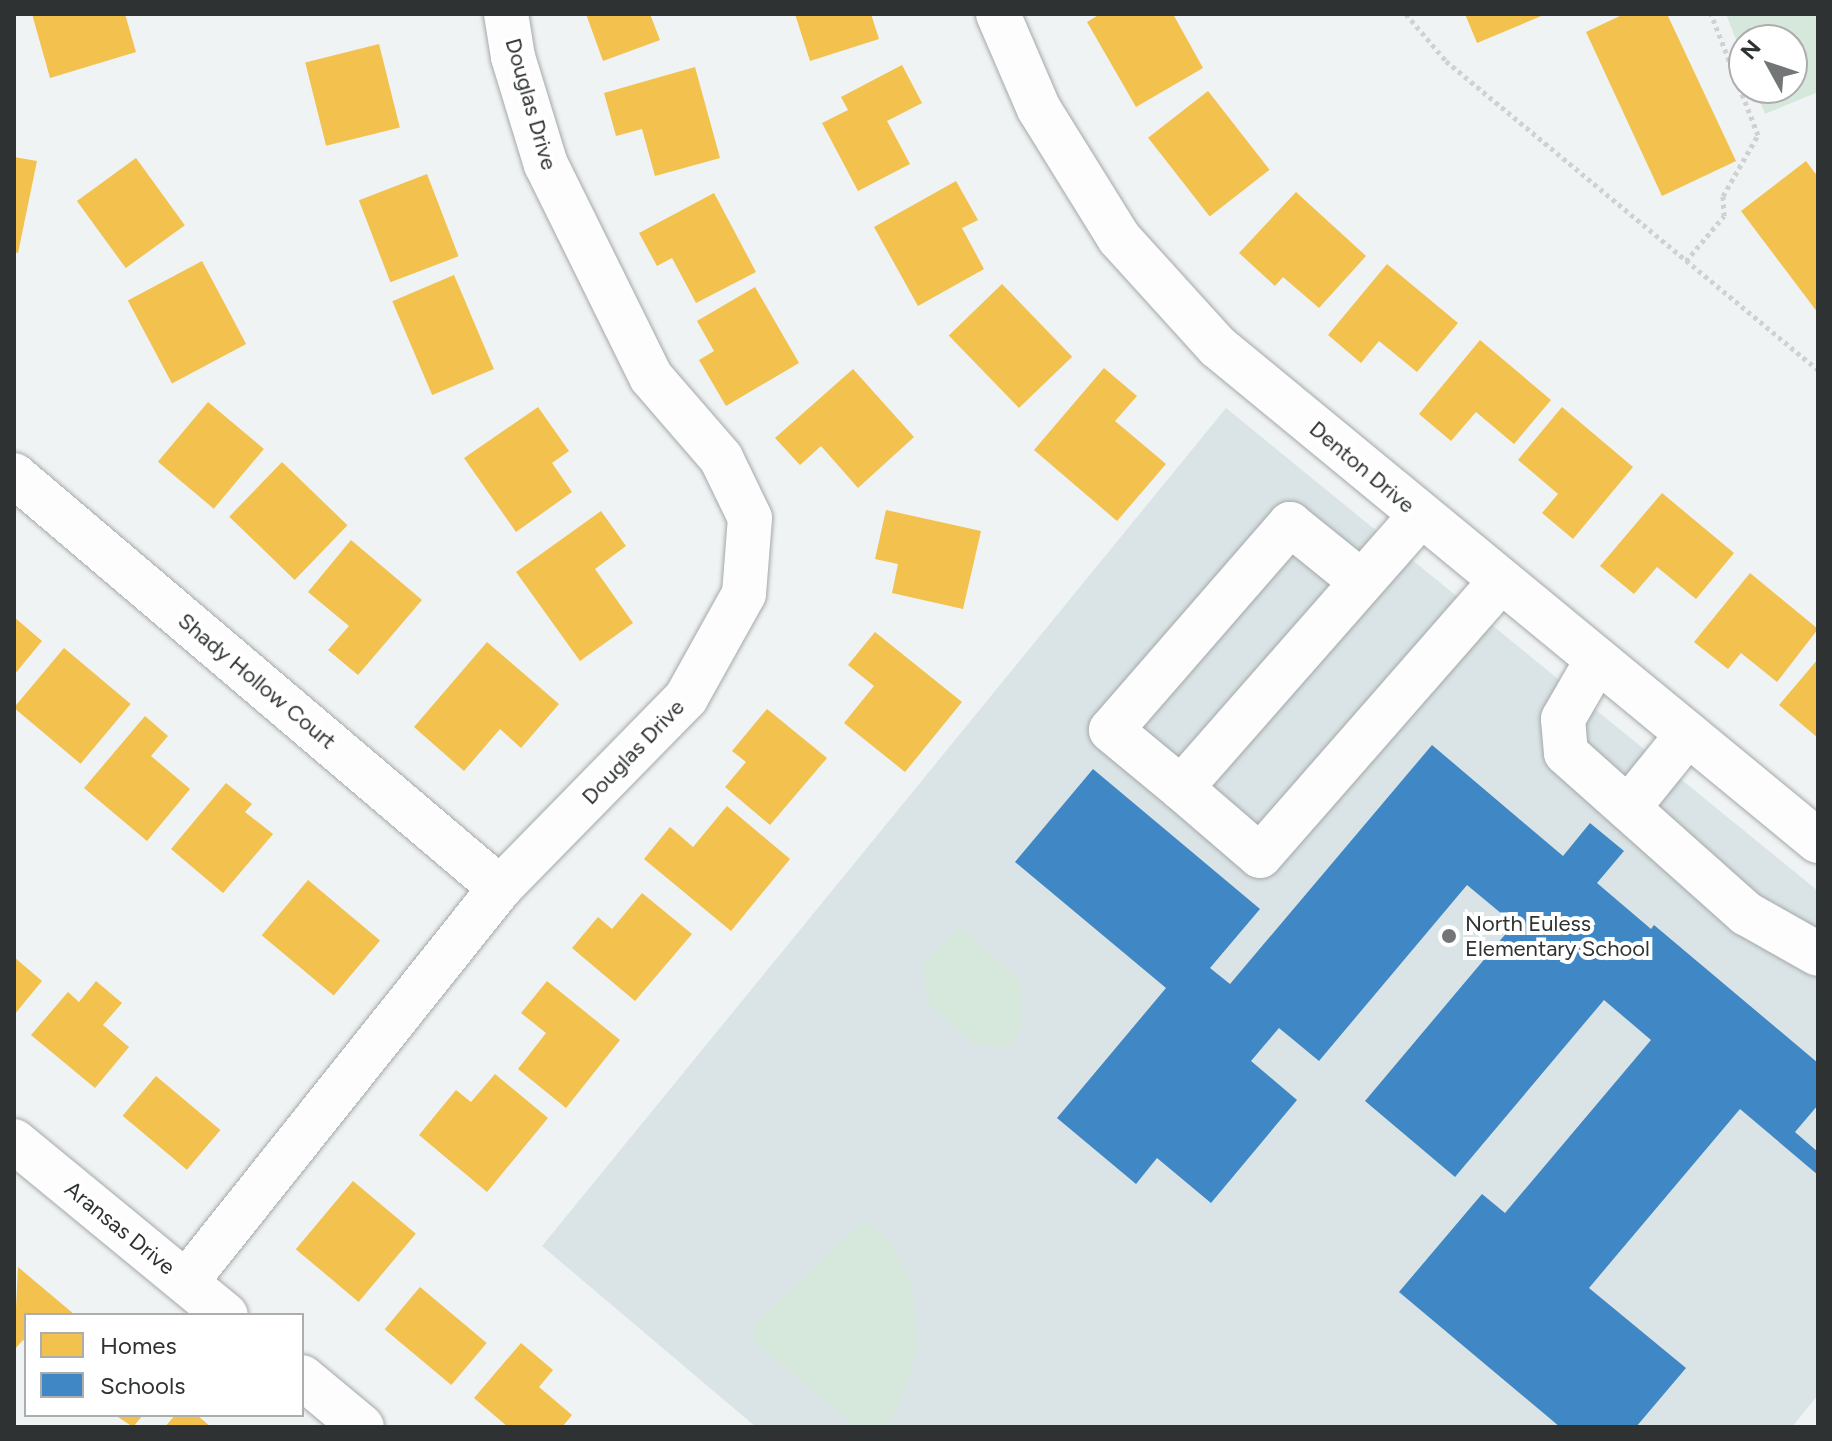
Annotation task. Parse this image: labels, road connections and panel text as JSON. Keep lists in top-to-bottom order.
{
  "streets": {
    "street": [
      "Douglas Drive",
      "Denton Drive",
      "Shady Hollow Court",
      "Aransas Drive"
    ]
  },
  "crossings": [
    ["Douglas Drive", "Shady Hollow Court"],
    ["Douglas Drive", "Aransas Drive"]
  ],
  "places": ["North Euless Elementary School"],
  "legend": ["Homes", "Schools"],
  "north": "top left"
}
